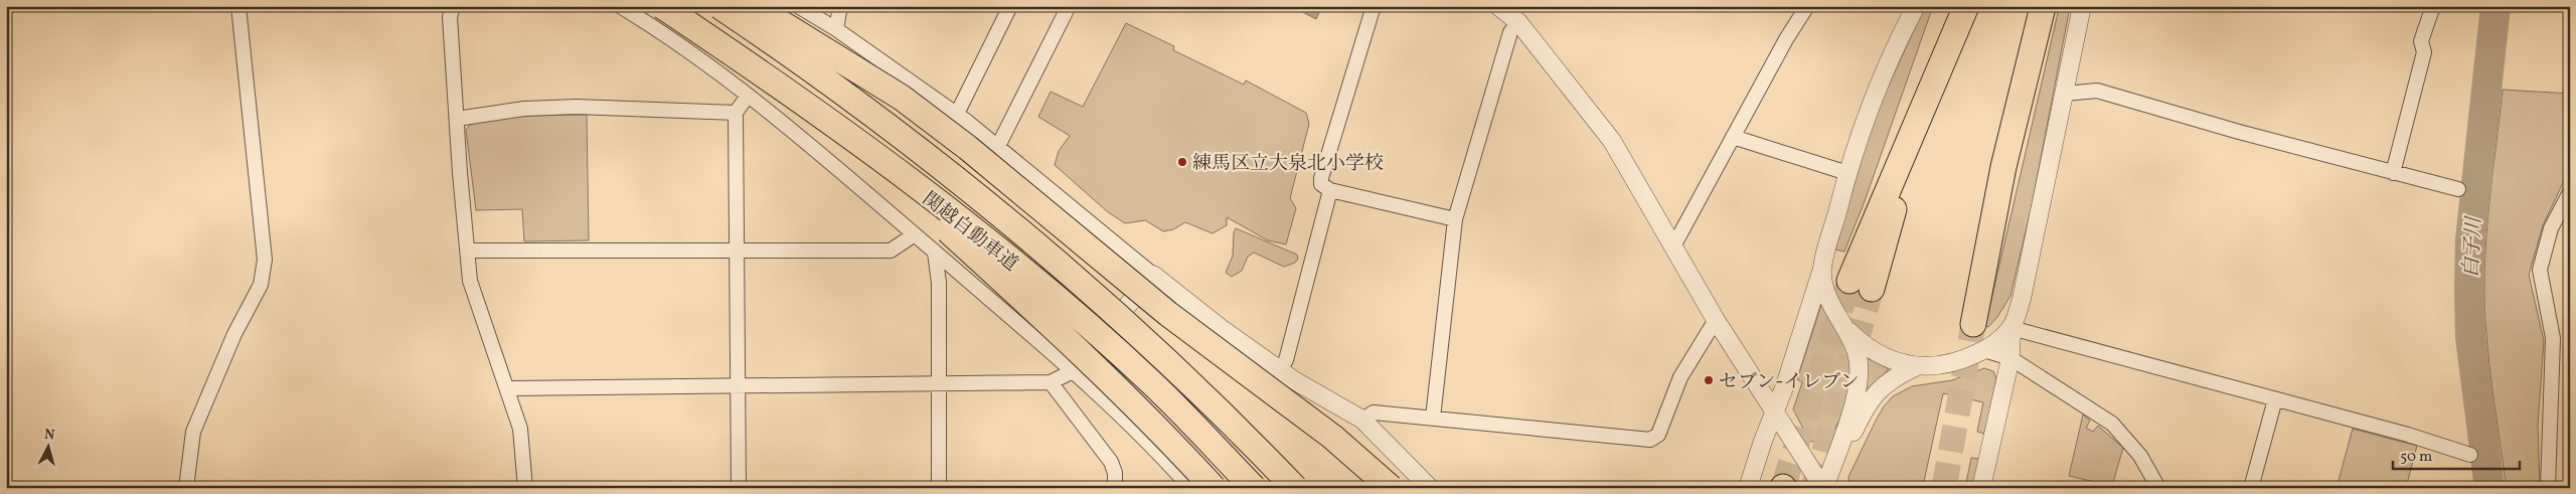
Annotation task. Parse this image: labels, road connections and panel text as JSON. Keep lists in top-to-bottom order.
{
  "streets": {
    "highway": ["関越自動車道"]
  },
  "water": ["白子川"],
  "places": ["練馬区立大泉北小学校", "セブン-イレブン"],
  "scale_bar": "50 m",
  "north": "top"
}
